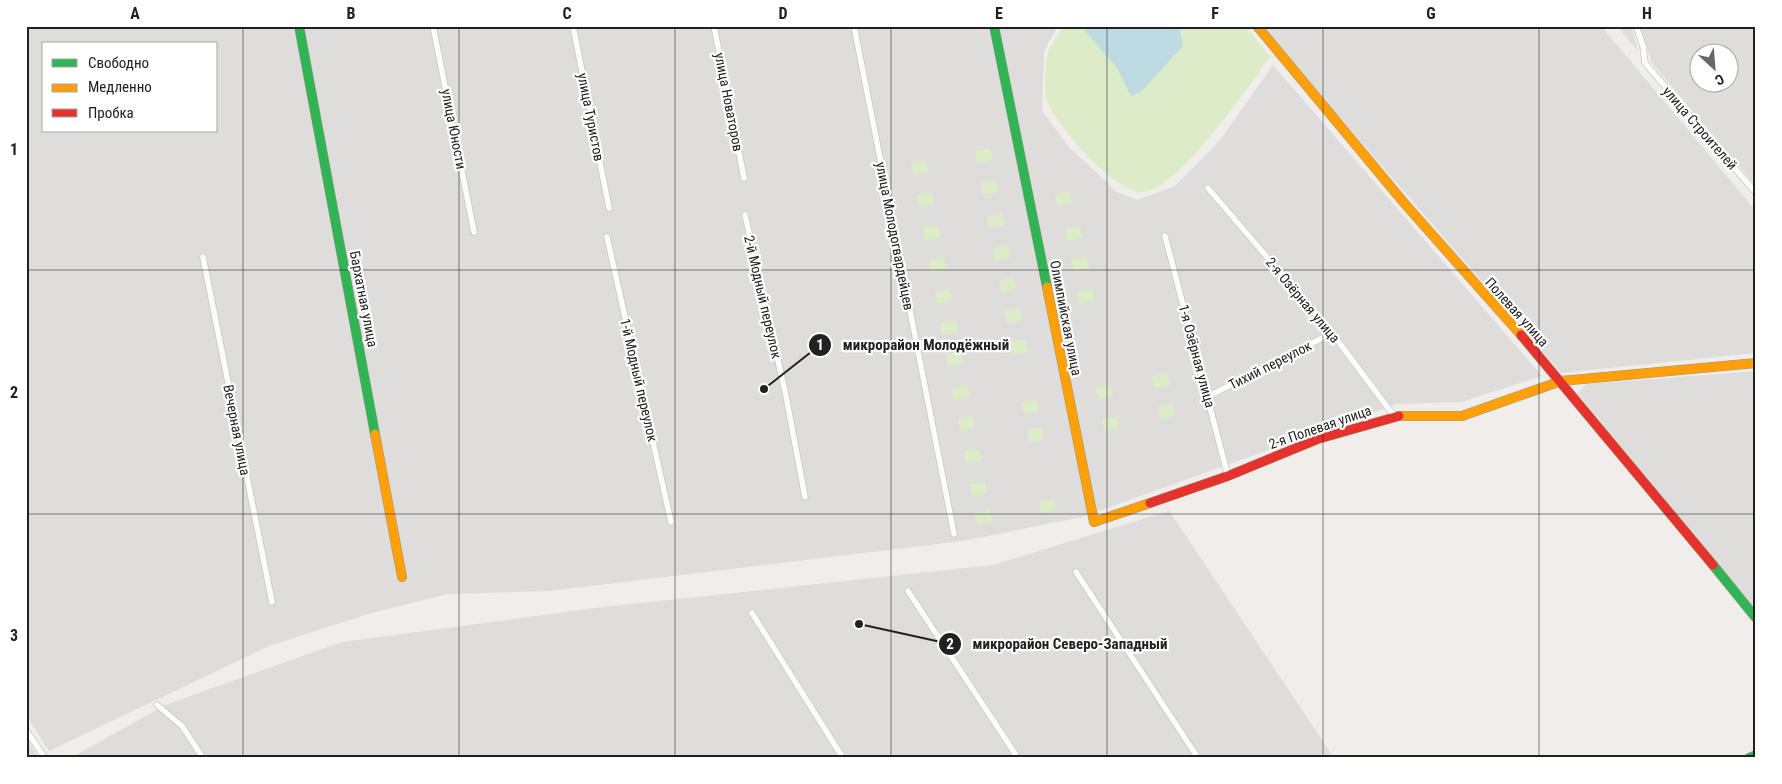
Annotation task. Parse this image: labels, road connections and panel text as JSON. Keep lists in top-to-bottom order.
{
  "streets": {
    "street": [
      "улица Новаторов",
      "улица Туристов",
      "улица Строителей",
      "улица Юности",
      "улица Молодогвардейцев",
      "2-й Модный переулок",
      "Бархатная улица",
      "2-я Озёрная улица",
      "Полевая улица",
      "Олимпийская улица",
      "1-я Озёрная улица",
      "Тихий переулок",
      "1-й Модный переулок",
      "2-я Полевая улица",
      "Вечерная улица"
    ]
  },
  "crossings": [
    ["2-я Озёрная улица", "Тихий переулок"],
    ["2-я Озёрная улица", "2-я Полевая улица"],
    ["Полевая улица", "2-я Полевая улица"],
    ["Олимпийская улица", "2-я Полевая улица"],
    ["1-я Озёрная улица", "Тихий переулок"],
    ["1-я Озёрная улица", "2-я Полевая улица"]
  ],
  "places": ["микрорайон Молодёжный", "микрорайон Северо-Западный"],
  "legend": ["Свободно", "Медленно", "Пробка"],
  "north": "bottom right",
  "grid": {
    "columns": [
      "A",
      "B",
      "C",
      "D",
      "E",
      "F",
      "G",
      "H"
    ],
    "rows": ["1", "2", "3"]
  }
}
